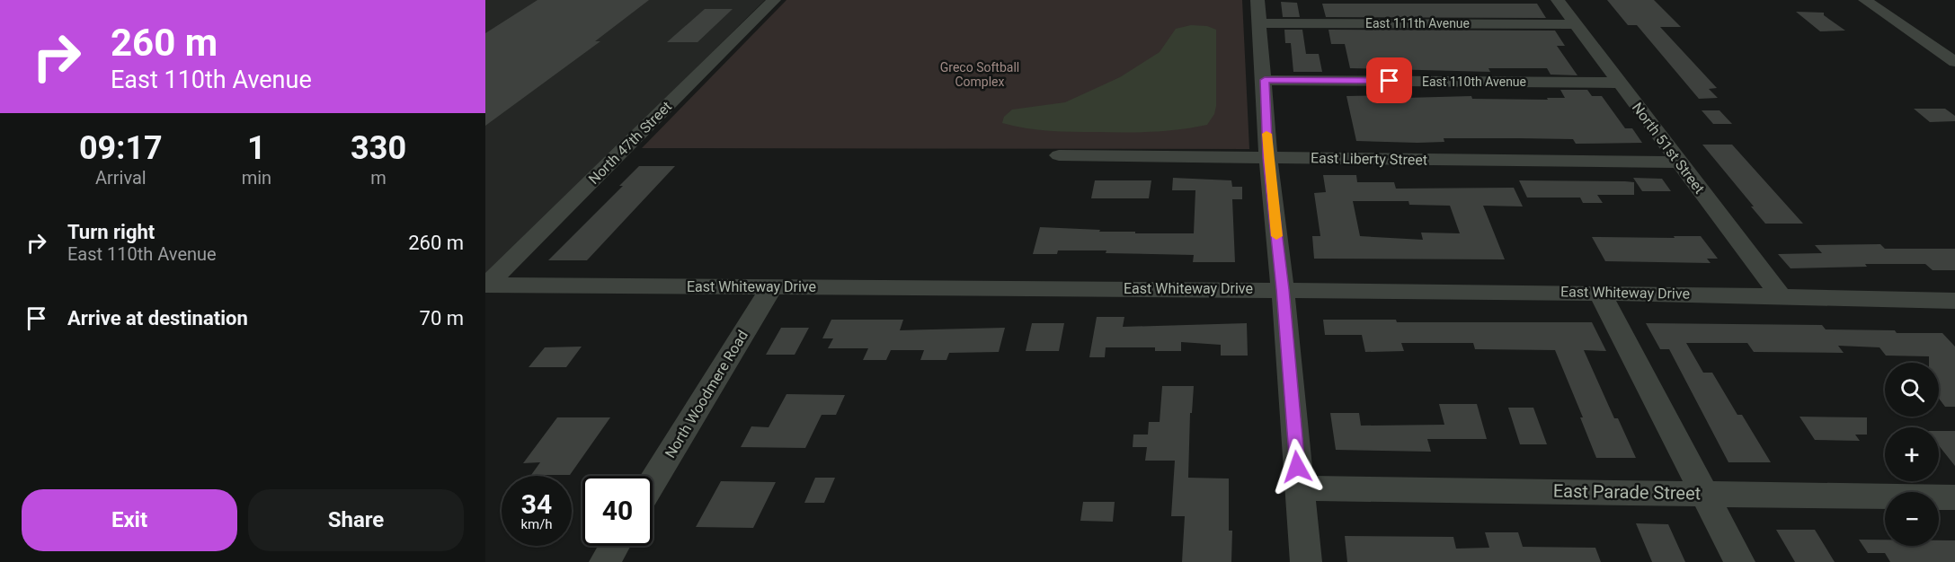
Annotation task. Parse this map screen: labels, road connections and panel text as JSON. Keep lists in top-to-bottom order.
{
  "streets": {
    "street": [
      "East 111th Avenue",
      "East 110th Avenue",
      "North 47th Street",
      "North 51st Street",
      "East Liberty Street",
      "East Whiteway Drive",
      "North Woodmere Road",
      "East Parade Street"
    ]
  },
  "crossings": [
    ["East 111th Avenue", "North 51st Street"],
    ["East 110th Avenue", "North 51st Street"],
    ["North 47th Street", "East Whiteway Drive"],
    ["North 51st Street", "East Liberty Street"],
    ["North 51st Street", "East Whiteway Drive"],
    ["East Whiteway Drive", "North Woodmere Road"]
  ],
  "parks": ["Greco Softball Complex"],
  "page": {
    "turn": ["260 m", "East 110th Avenue"],
    "eta": [
      "09:17",
      "Arrival",
      "1",
      "min",
      "330",
      "m"
    ],
    "list": [
      {
        "name": "Turn right",
        "note": "East 110th Avenue",
        "value": "260 m"
      },
      {
        "name": "Arrive at destination",
        "value": "70 m"
      }
    ],
    "map_buttons": ["+", "−"],
    "speed": "34 km/h",
    "limit": "40",
    "buttons": ["Exit", "Share"]
  }
}
